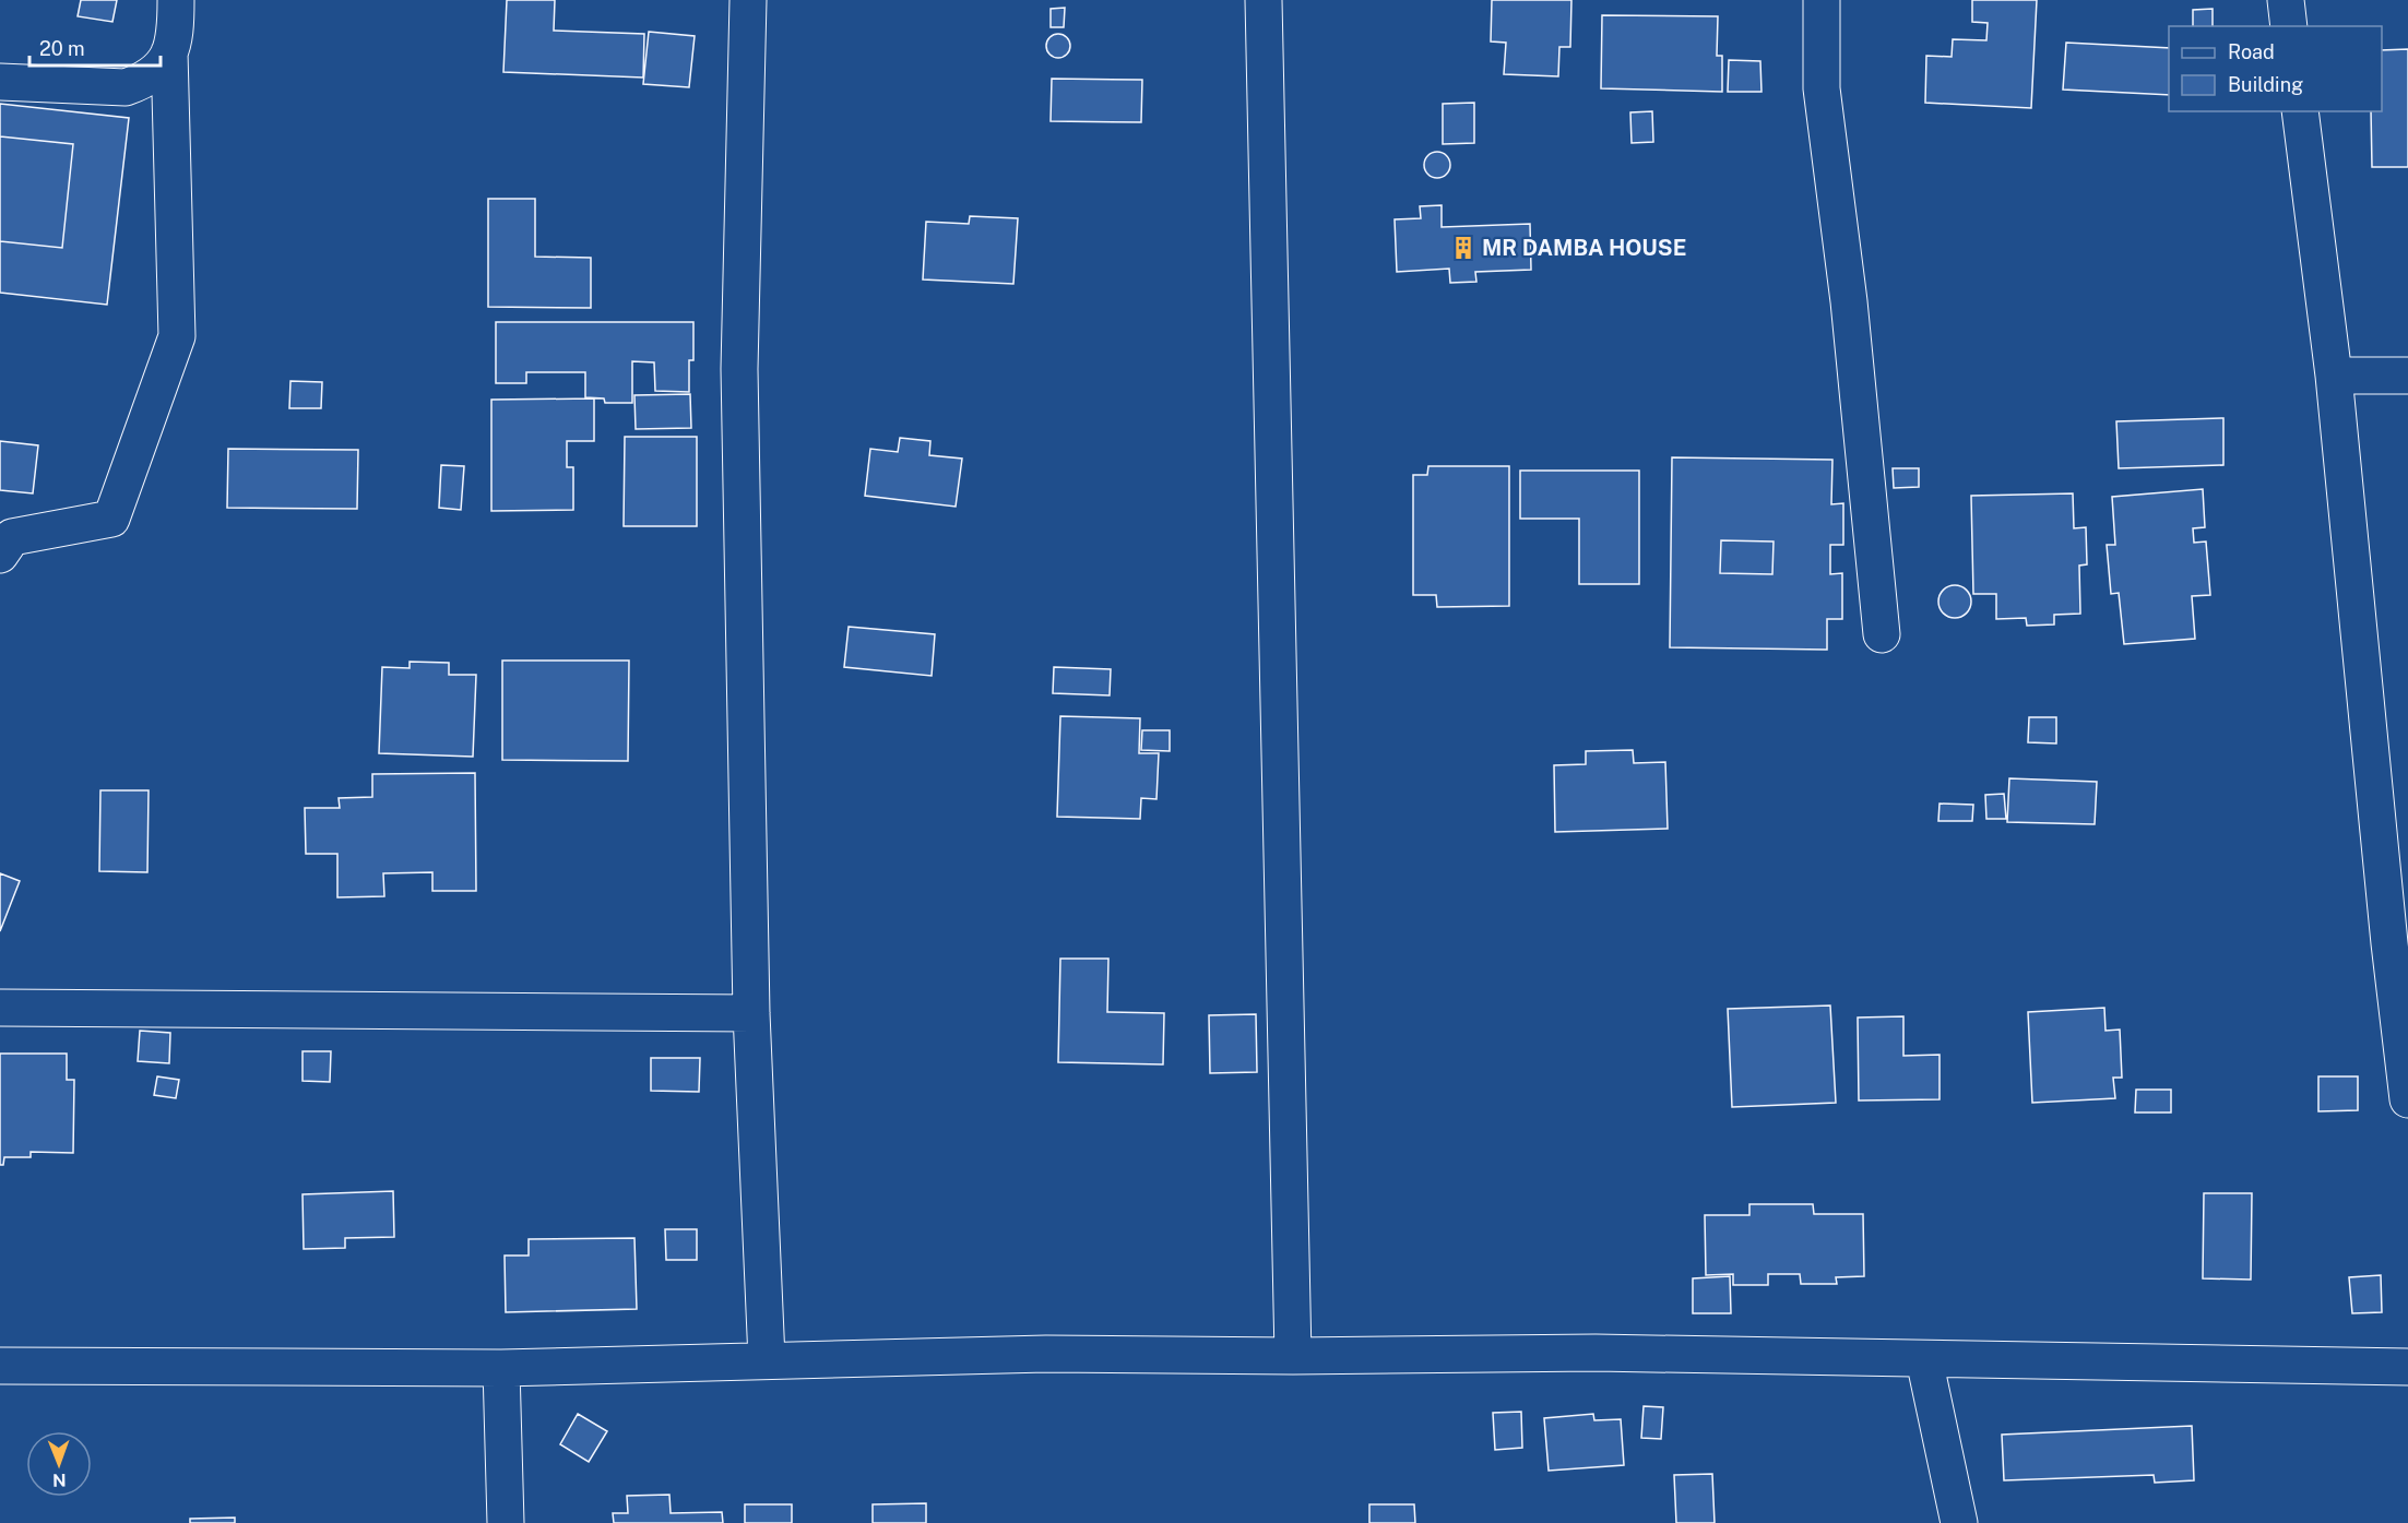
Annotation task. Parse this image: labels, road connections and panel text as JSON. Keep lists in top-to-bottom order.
{
  "places": {
    "building": ["MR DAMBA HOUSE"]
  },
  "legend": ["Road", "Building"],
  "scale_bar": "20 m",
  "north": "bottom"
}
